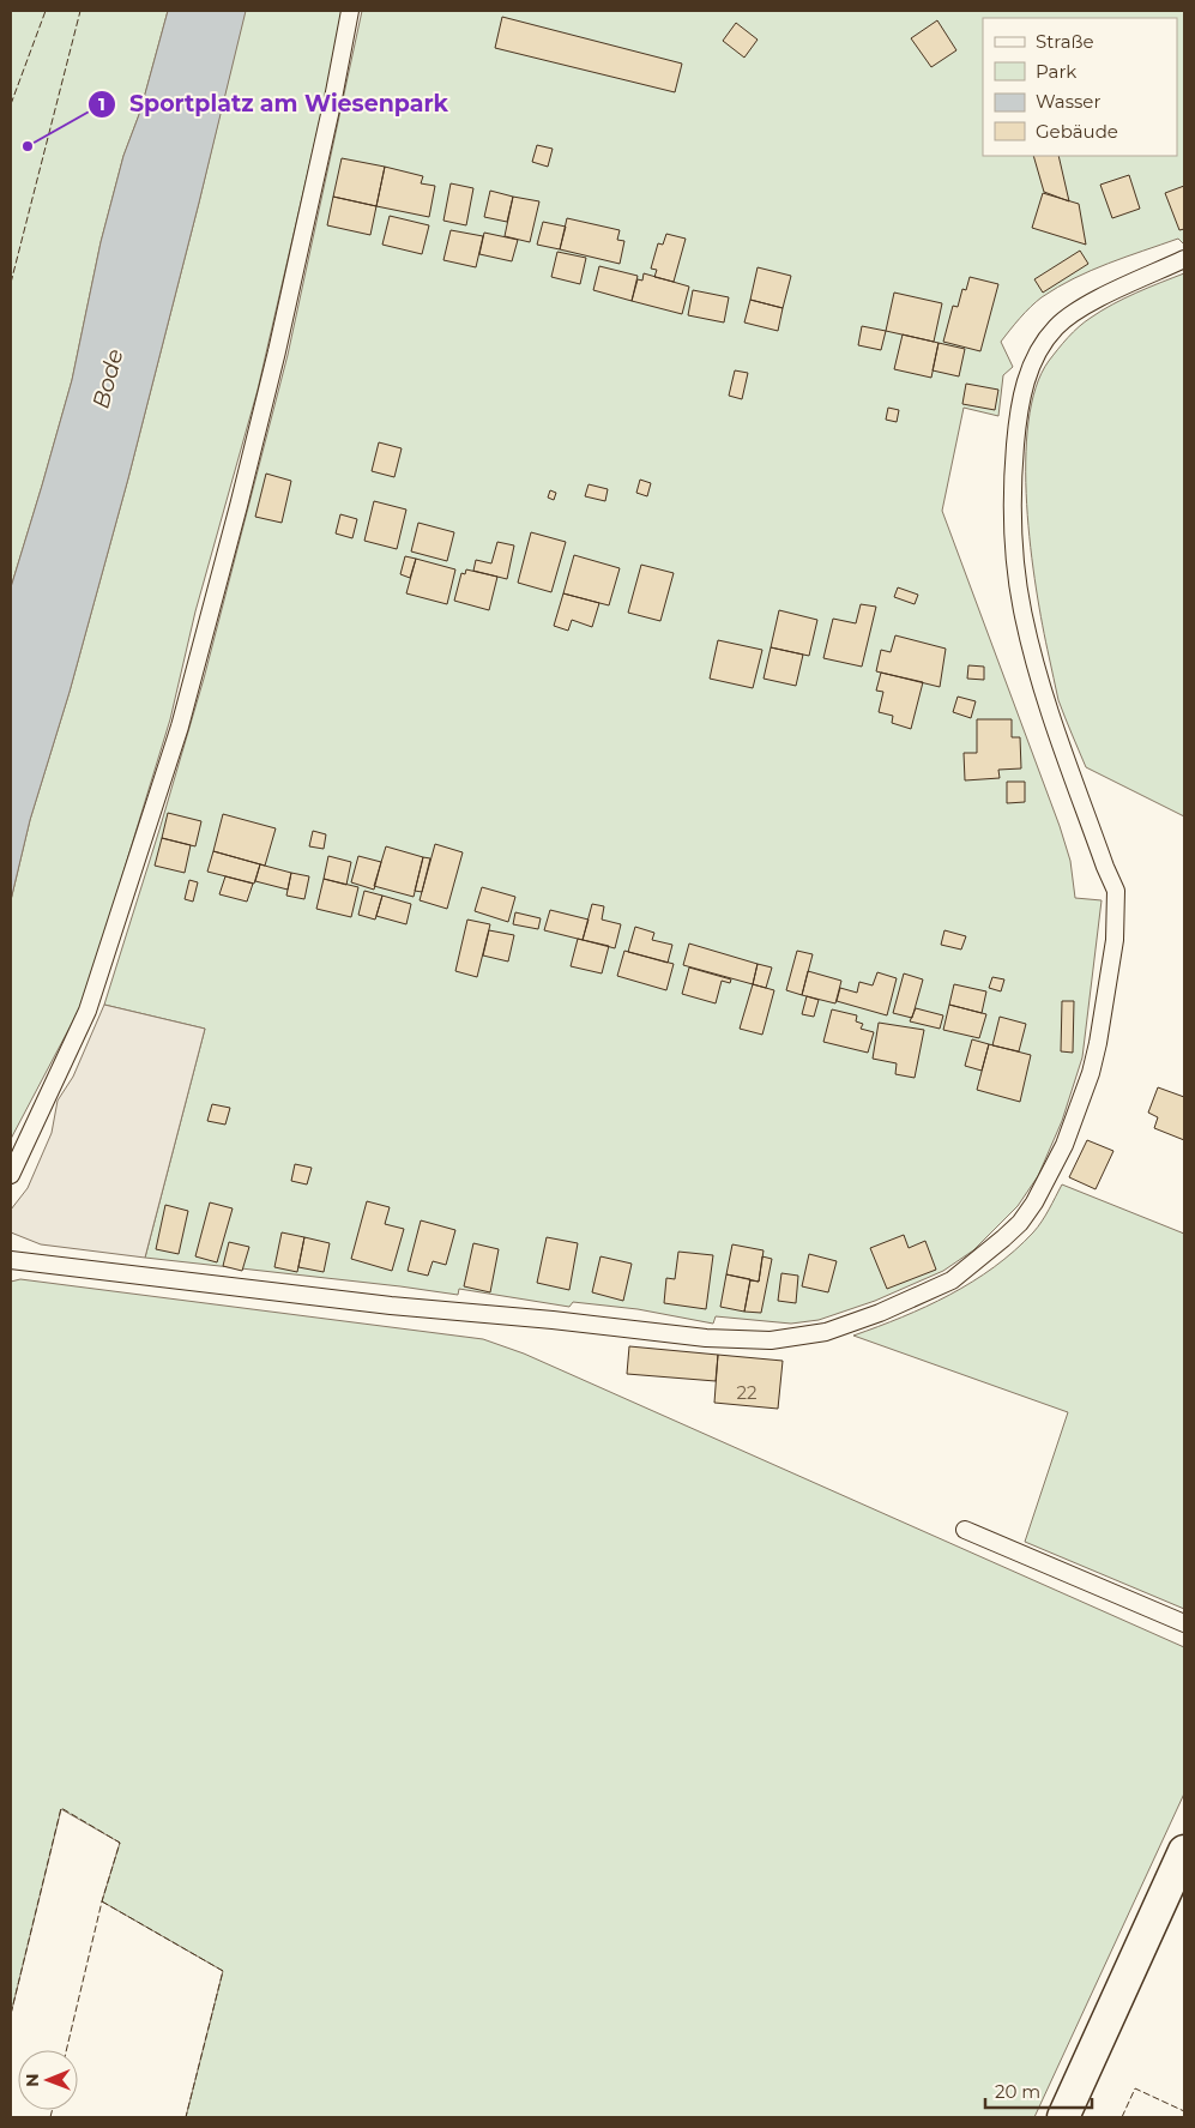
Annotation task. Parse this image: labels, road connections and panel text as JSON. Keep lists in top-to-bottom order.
{
  "water": ["Bode"],
  "places": ["Sportplatz am Wiesenpark"],
  "house_numbers": ["22"],
  "legend": [
    "Straße",
    "Park",
    "Wasser",
    "Gebäude"
  ],
  "scale_bar": "20 m",
  "north": "left"
}
